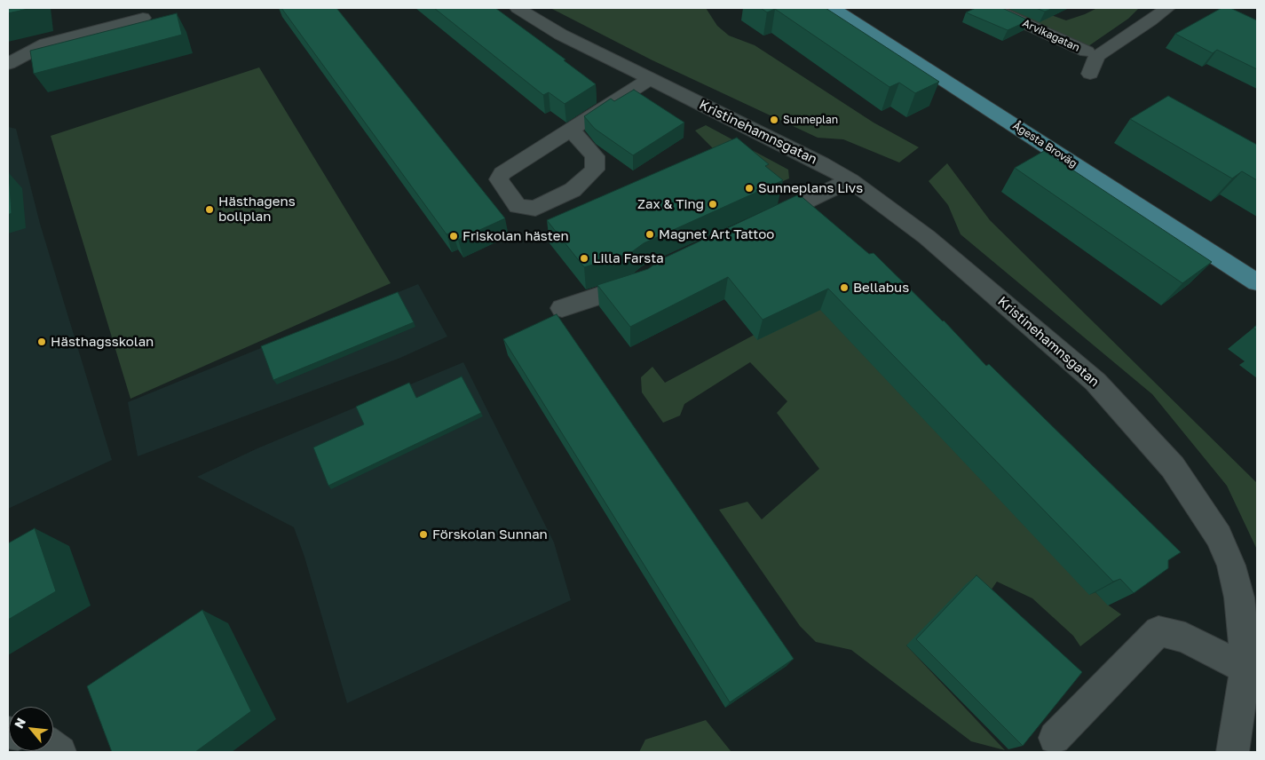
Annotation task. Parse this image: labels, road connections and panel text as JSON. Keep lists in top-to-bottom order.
{
  "streets": {
    "main road": ["Ågesta Broväg"],
    "street": ["Arvikagatan", "Kristinehamnsgatan"]
  },
  "places": [
    "Sunneplan",
    "Sunneplans Livs",
    "Zax & Ting",
    "Hästhagens bollplan",
    "Magnet Art Tattoo",
    "Friskolan hästen",
    "Lilla Farsta",
    "Bellabus",
    "Hästhagsskolan",
    "Förskolan Sunnan"
  ],
  "north": "top left"
}
